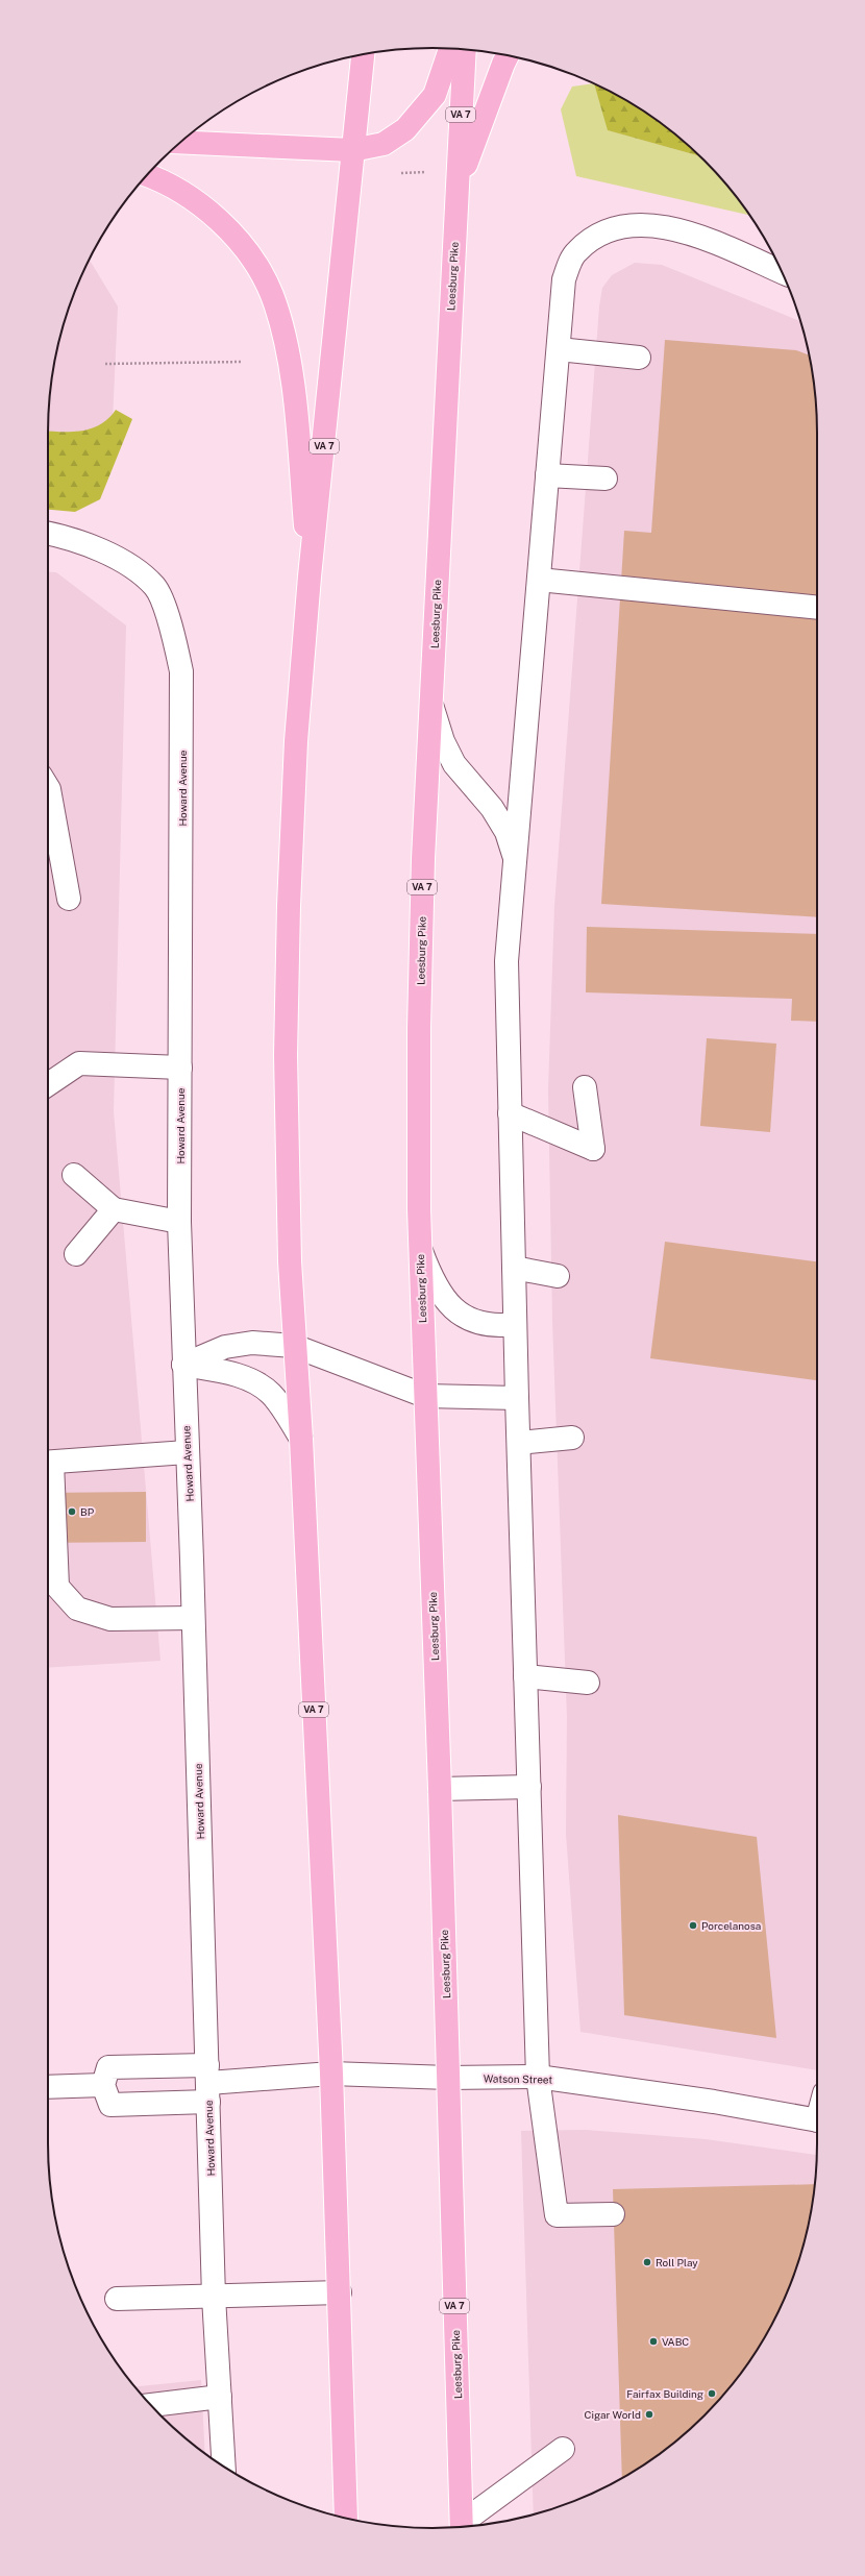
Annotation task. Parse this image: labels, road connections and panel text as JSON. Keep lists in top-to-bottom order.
{
  "streets": {
    "highway": ["VA 7", "Leesburg Pike"],
    "street": ["Howard Avenue", "Watson Street"]
  },
  "crossings": [
    ["VA 7", "Watson Street"],
    ["Leesburg Pike", "Watson Street"],
    ["Howard Avenue", "Watson Street"]
  ],
  "places": [
    "BP",
    "Porcelanosa",
    "Roll Play",
    "VABC",
    "Fairfax Building",
    "Cigar World"
  ]
}
